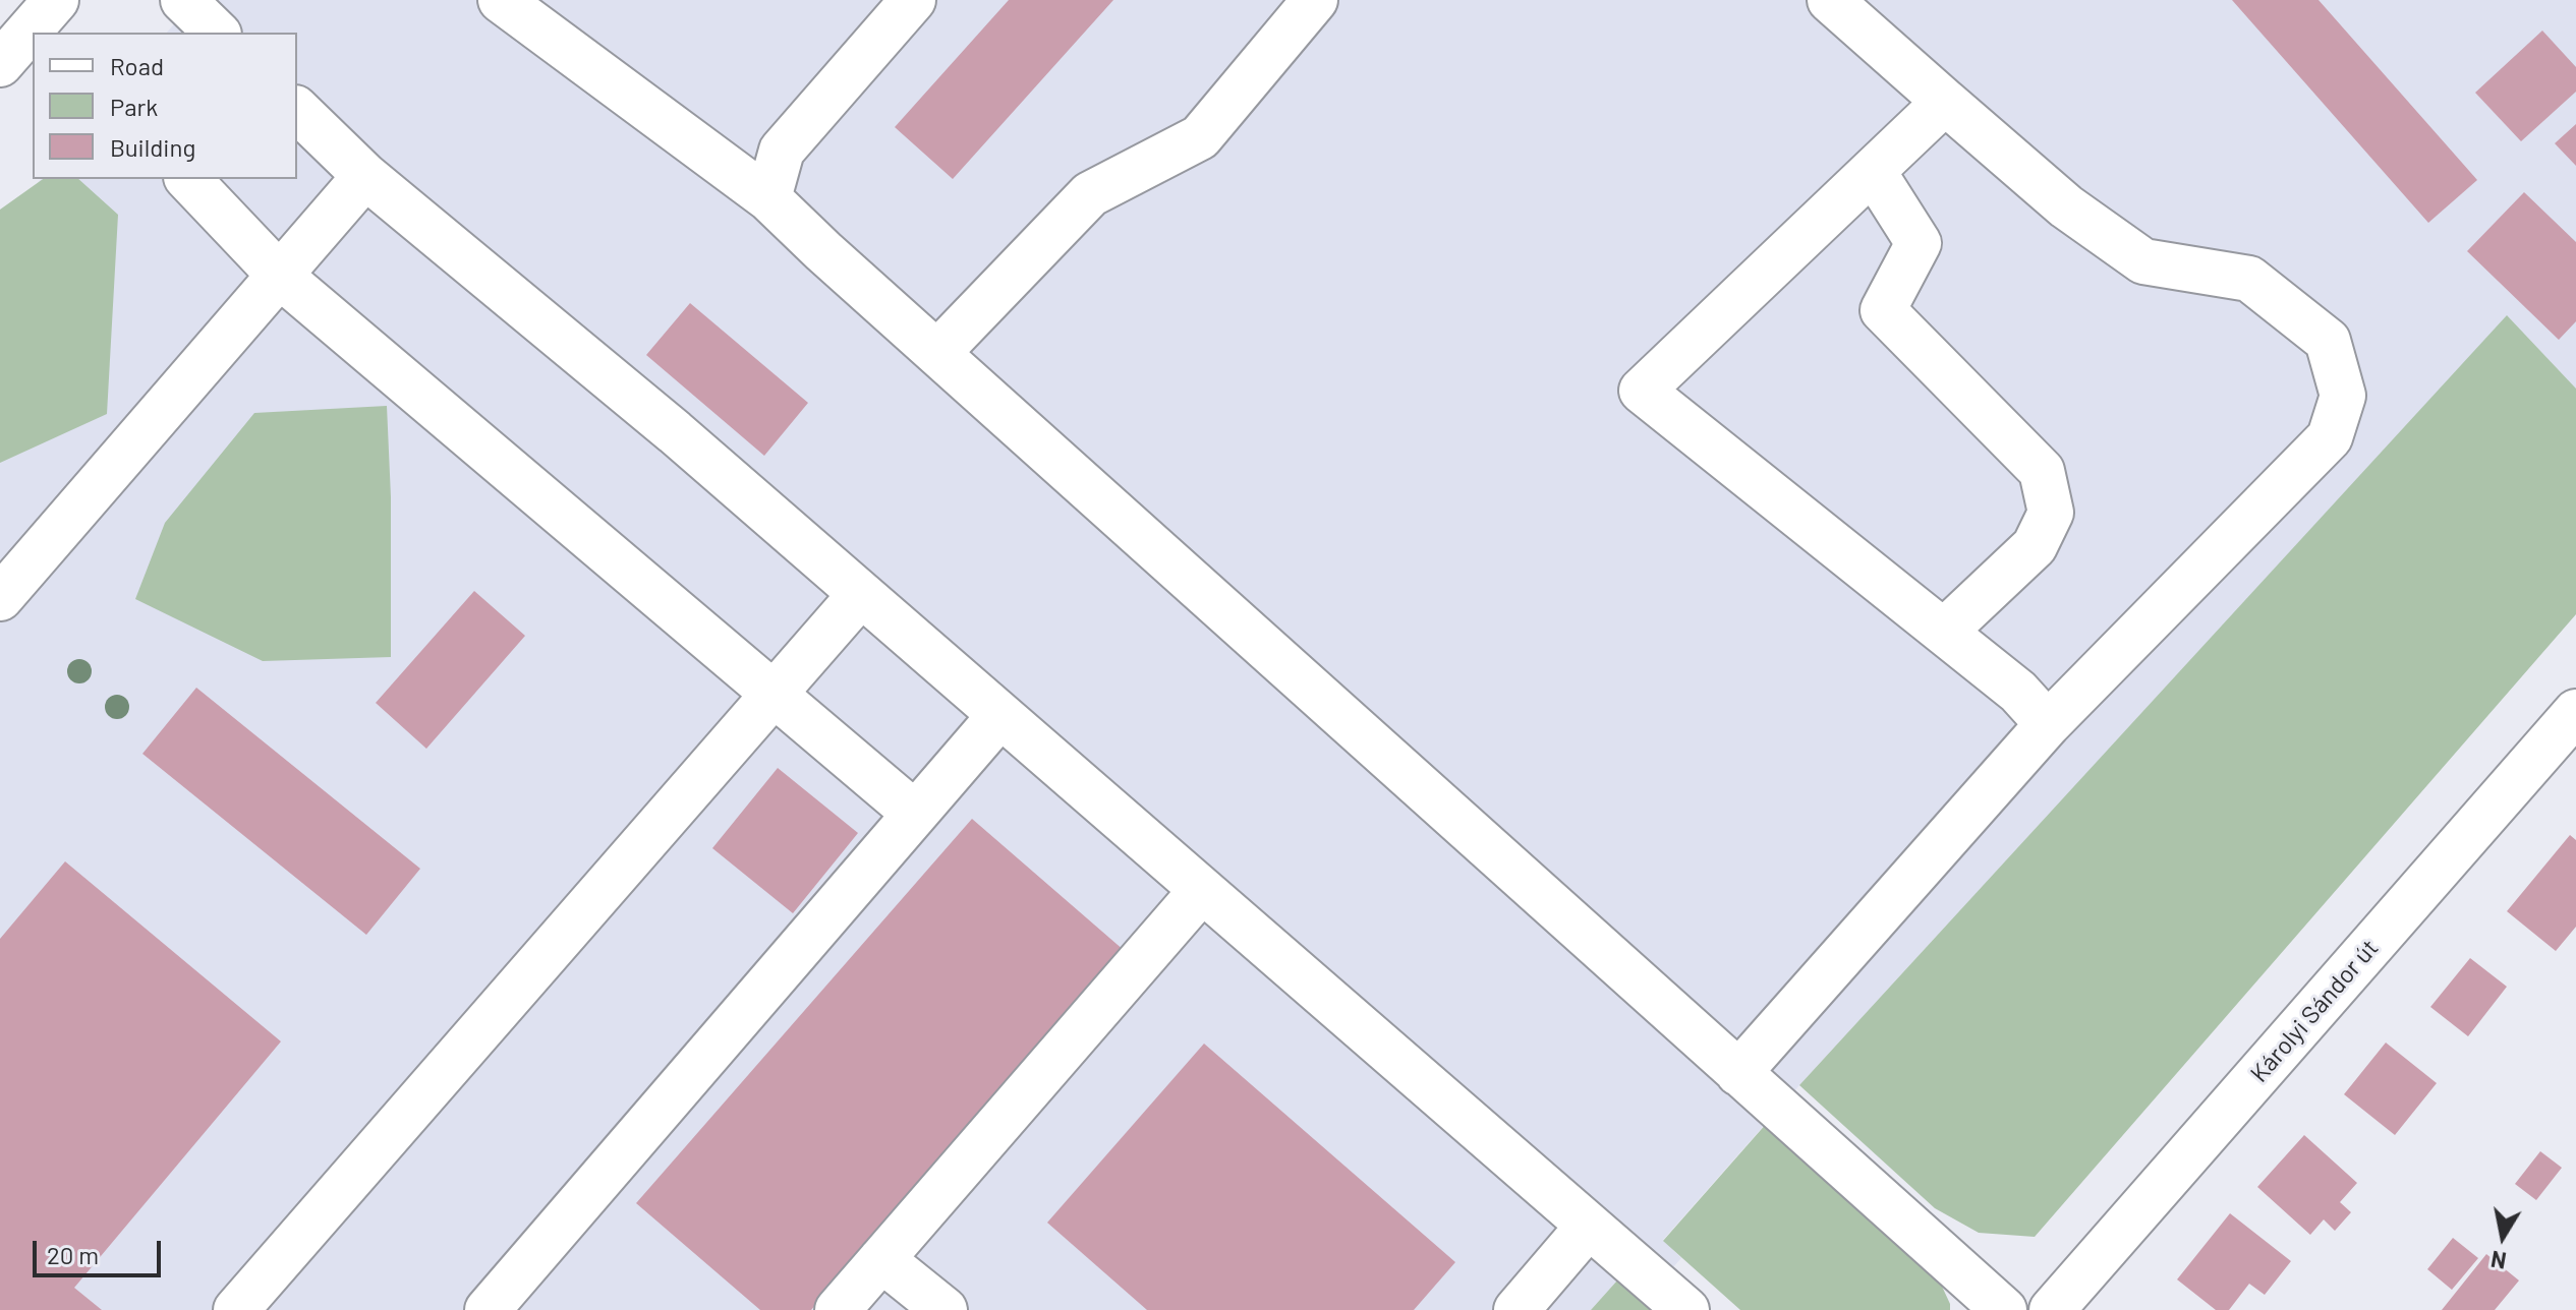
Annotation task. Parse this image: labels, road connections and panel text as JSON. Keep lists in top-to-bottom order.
{
  "streets": {
    "street": ["Károlyi Sándor út"]
  },
  "legend": ["Road", "Park", "Building"],
  "scale_bar": "20 m",
  "north": "bottom"
}
